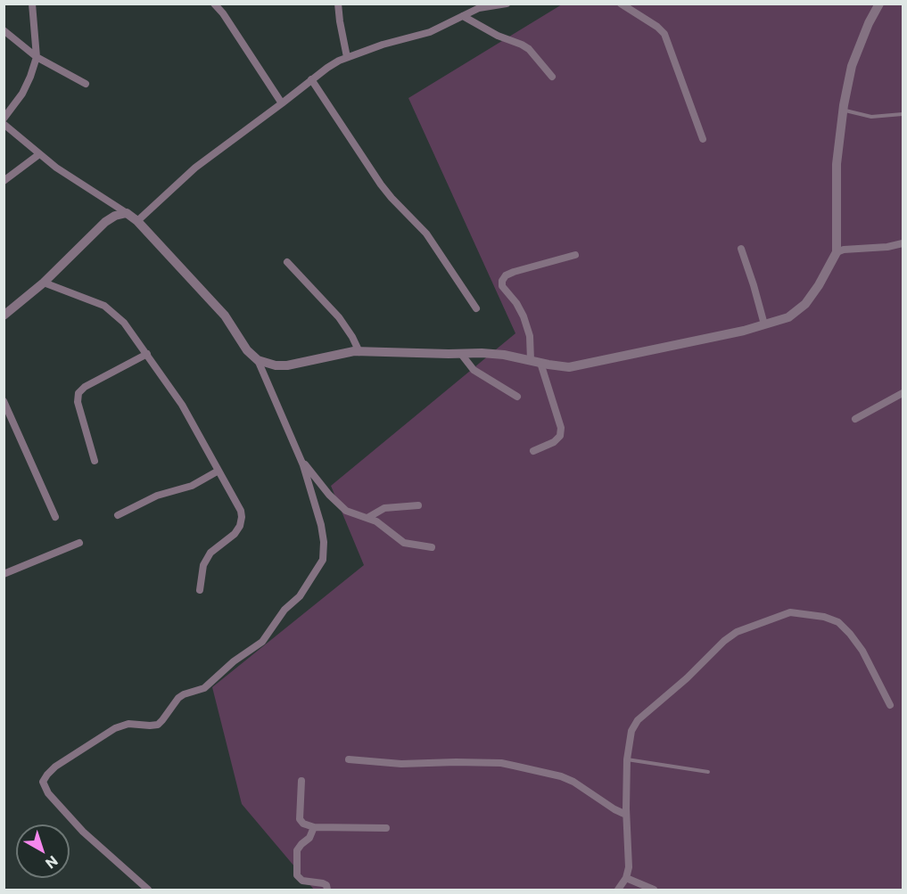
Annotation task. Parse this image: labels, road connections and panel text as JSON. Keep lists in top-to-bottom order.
{
  "north": "bottom right"
}
